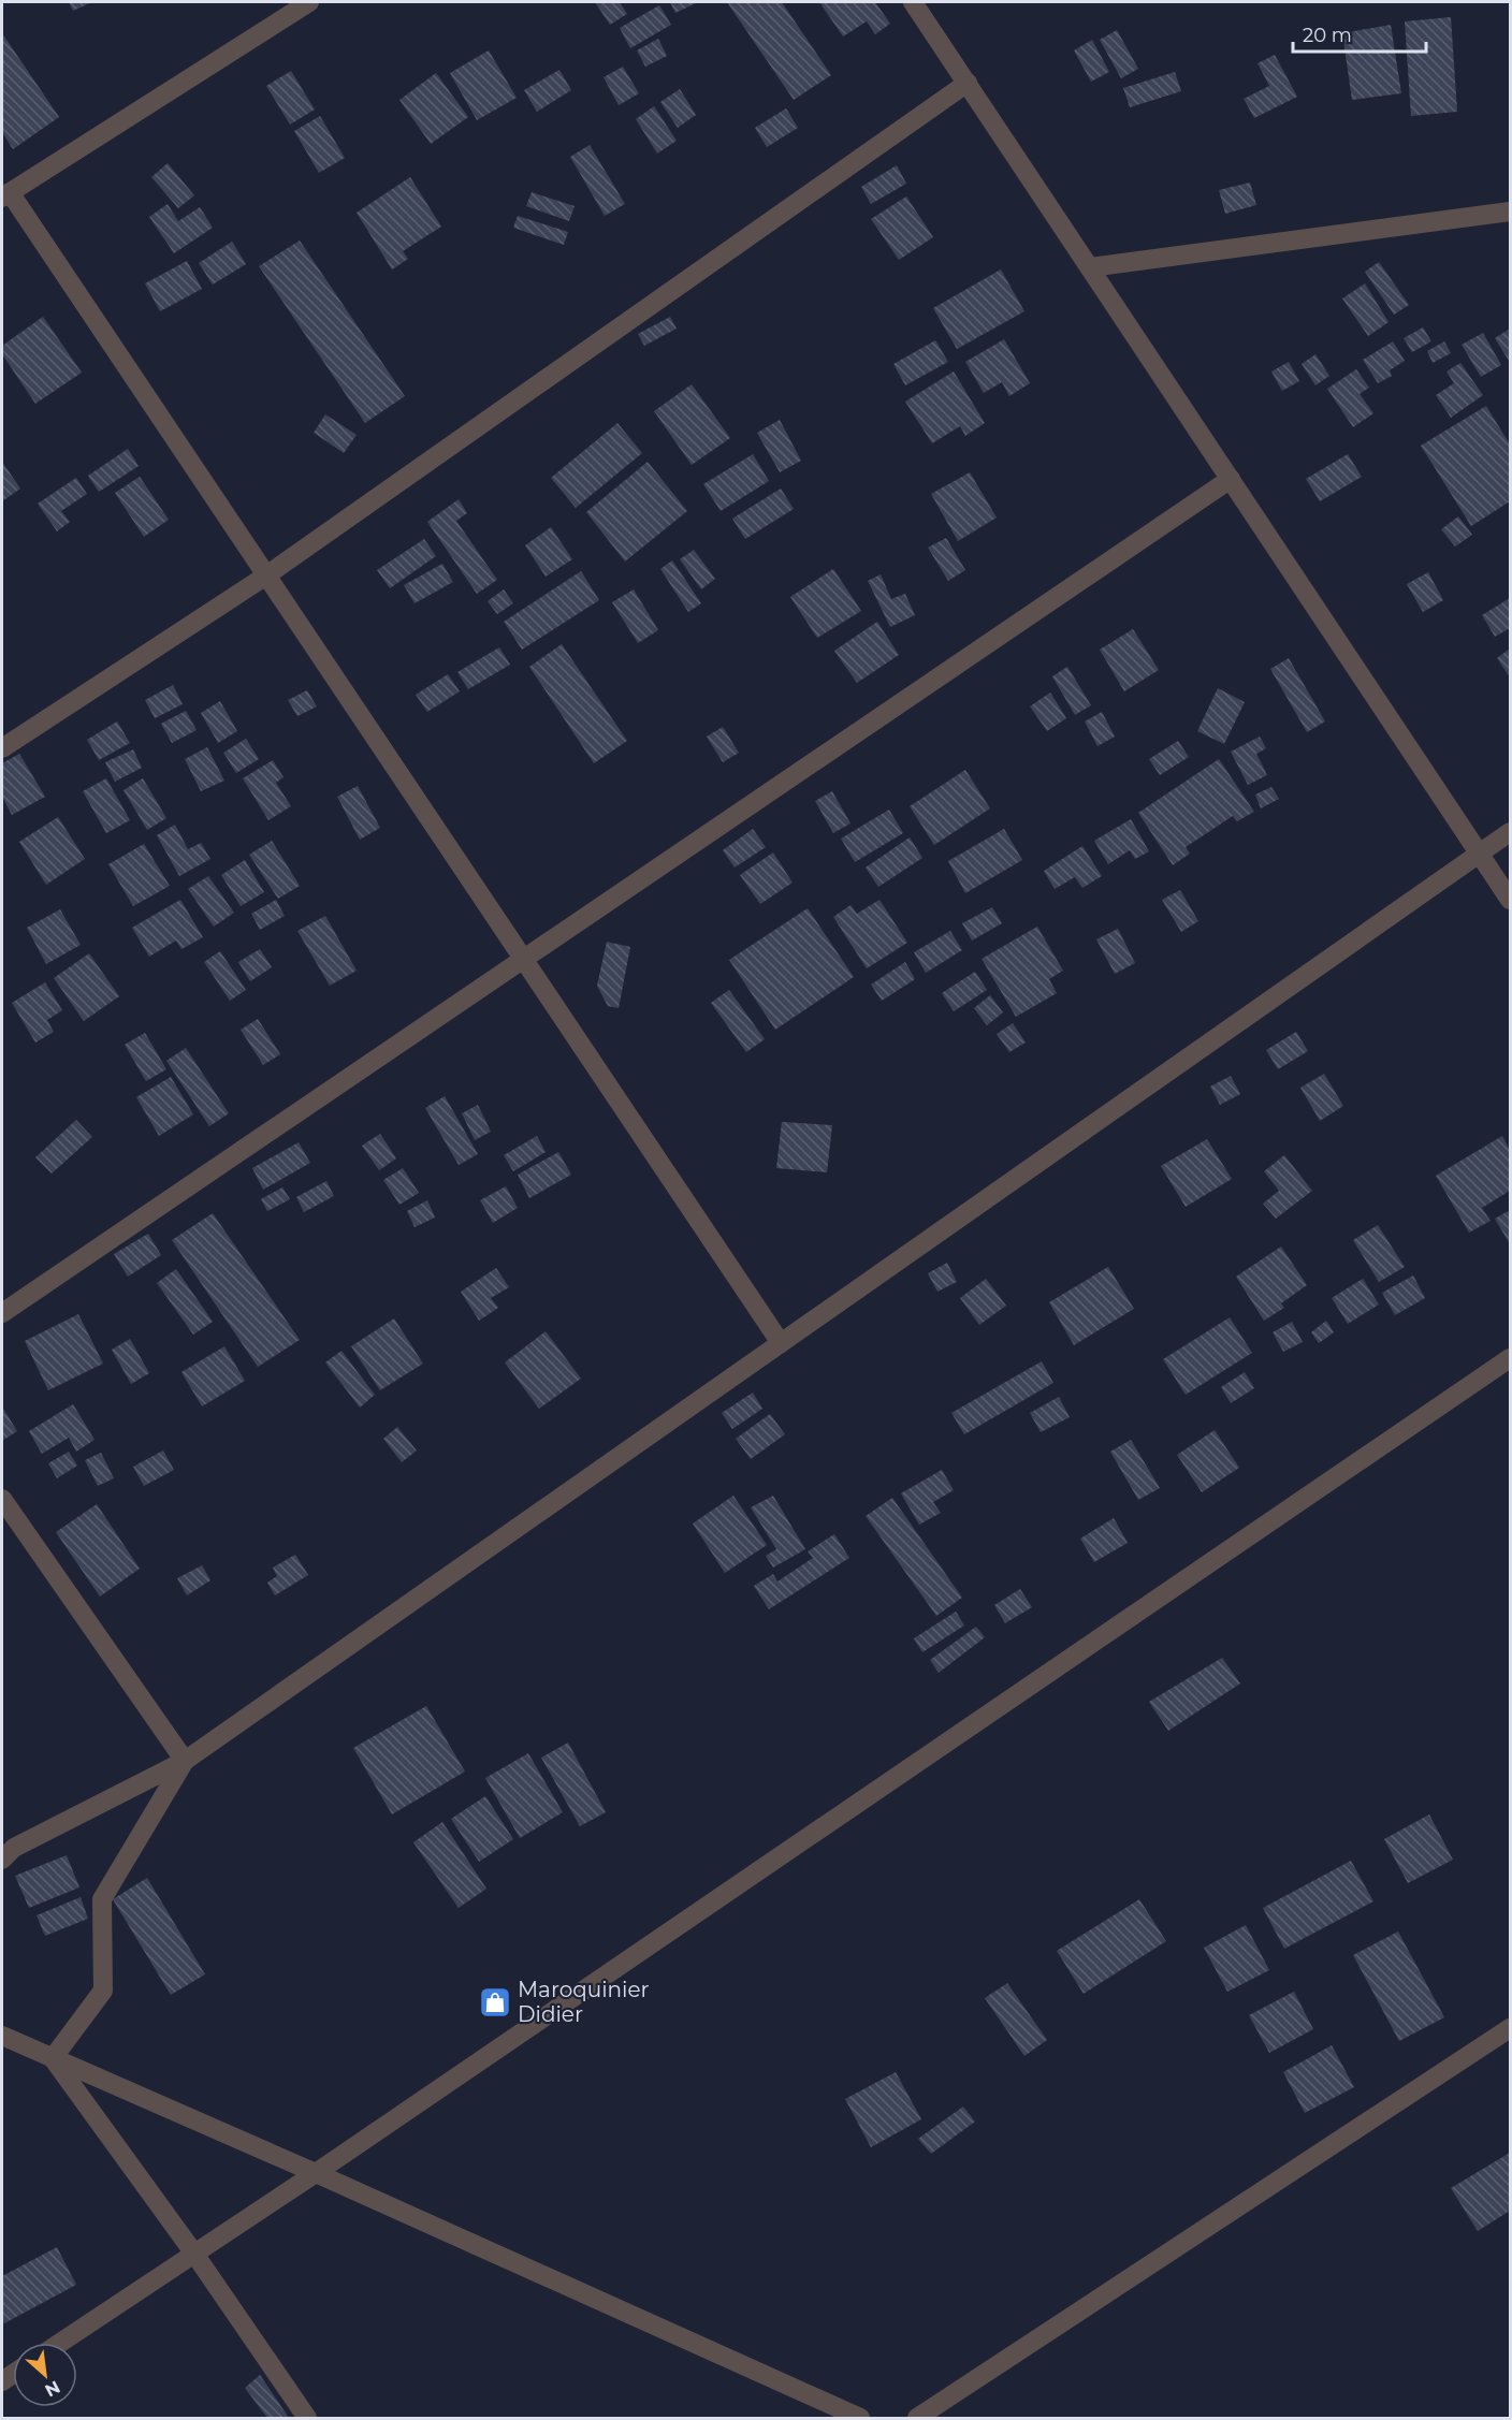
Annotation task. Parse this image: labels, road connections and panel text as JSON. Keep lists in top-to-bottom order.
{
  "places": {
    "shop": ["Maroquinier Didier"]
  },
  "scale_bar": "20 m",
  "north": "bottom right"
}
